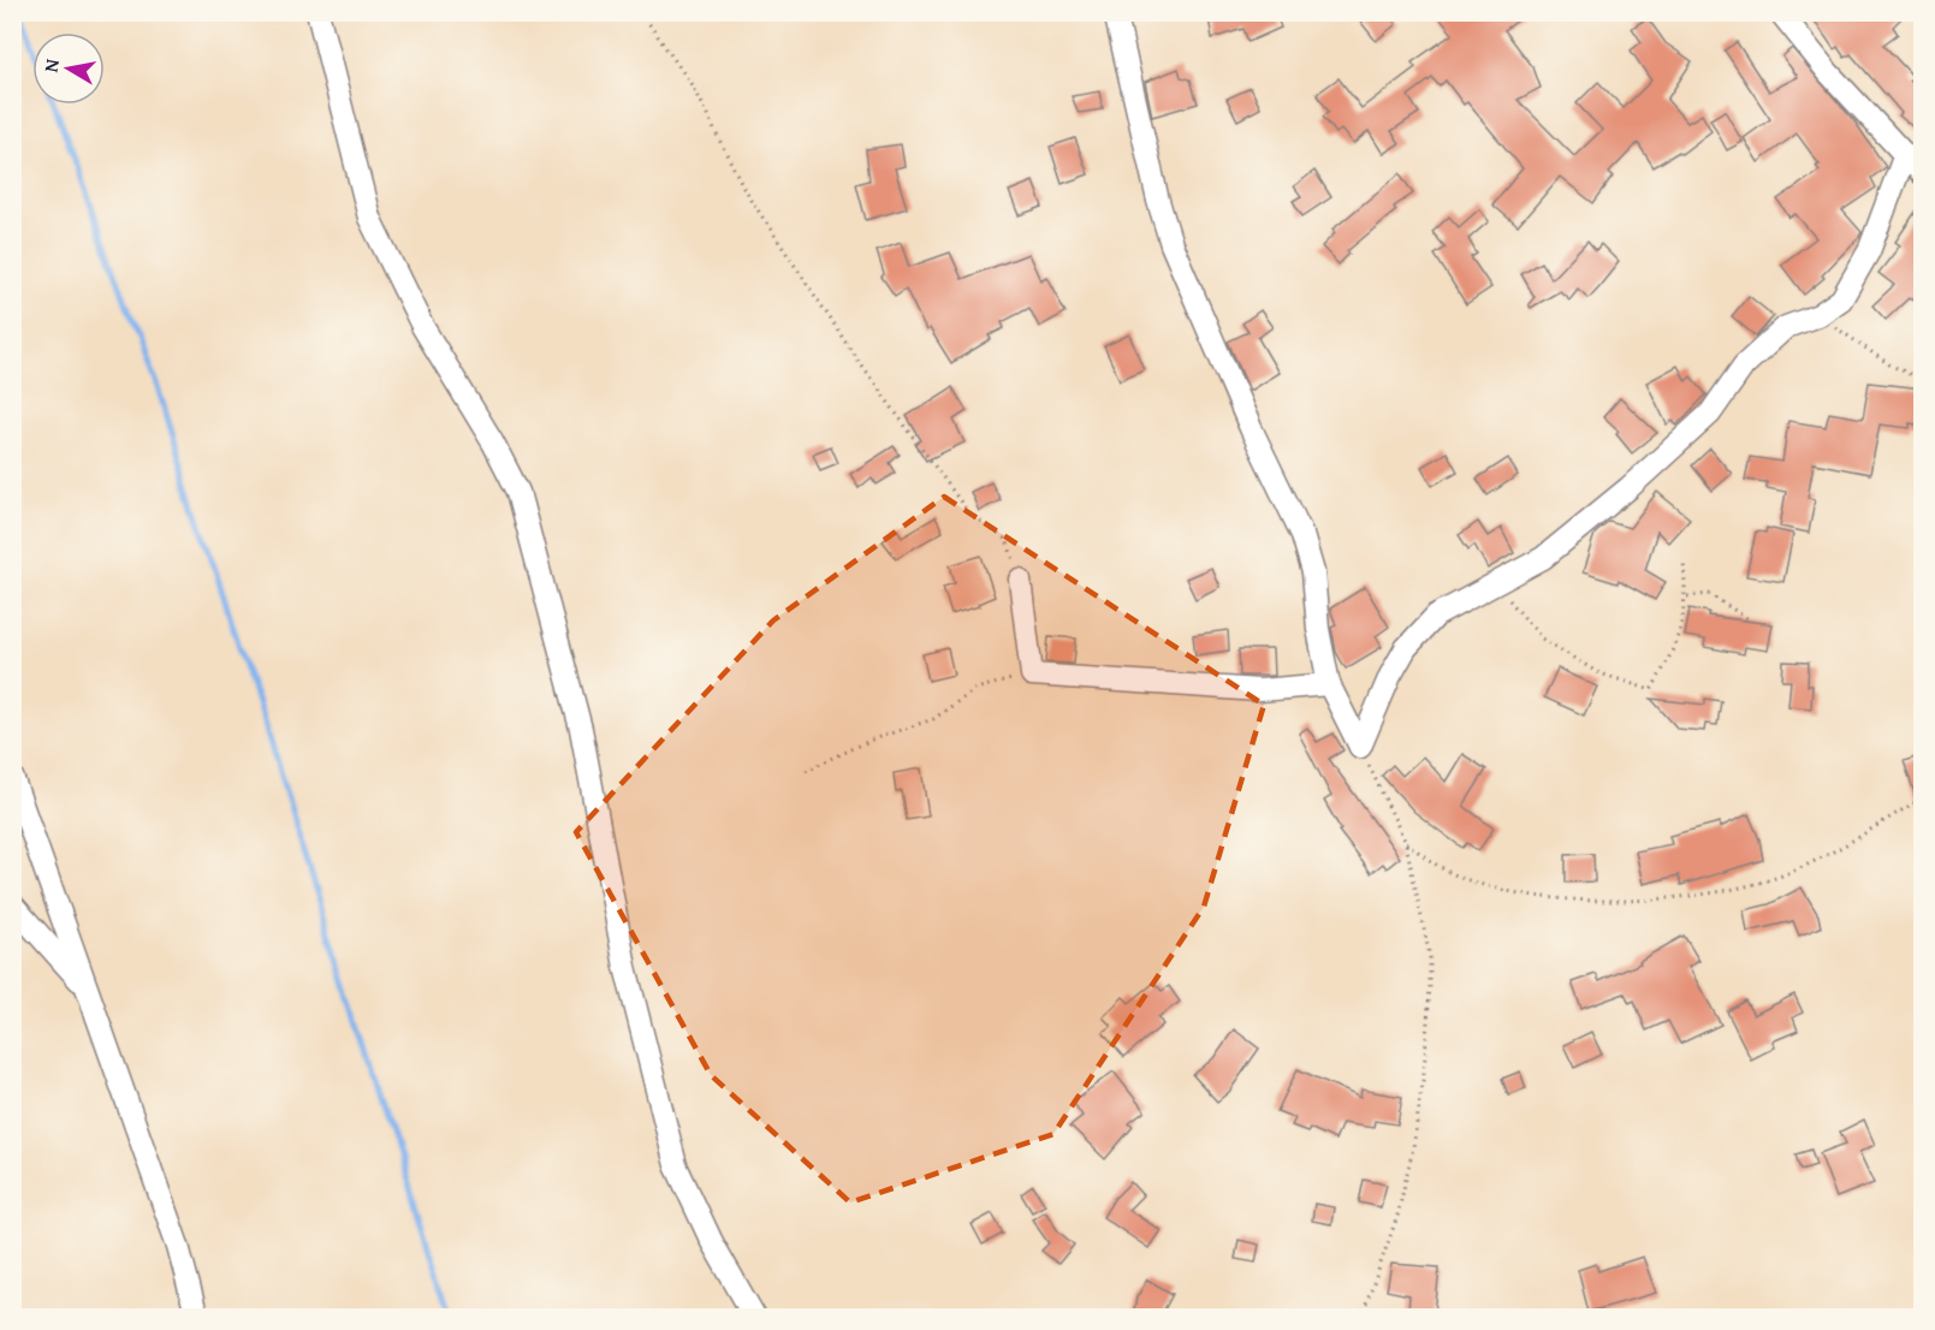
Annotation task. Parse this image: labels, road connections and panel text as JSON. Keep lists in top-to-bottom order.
{
  "north": "left"
}
